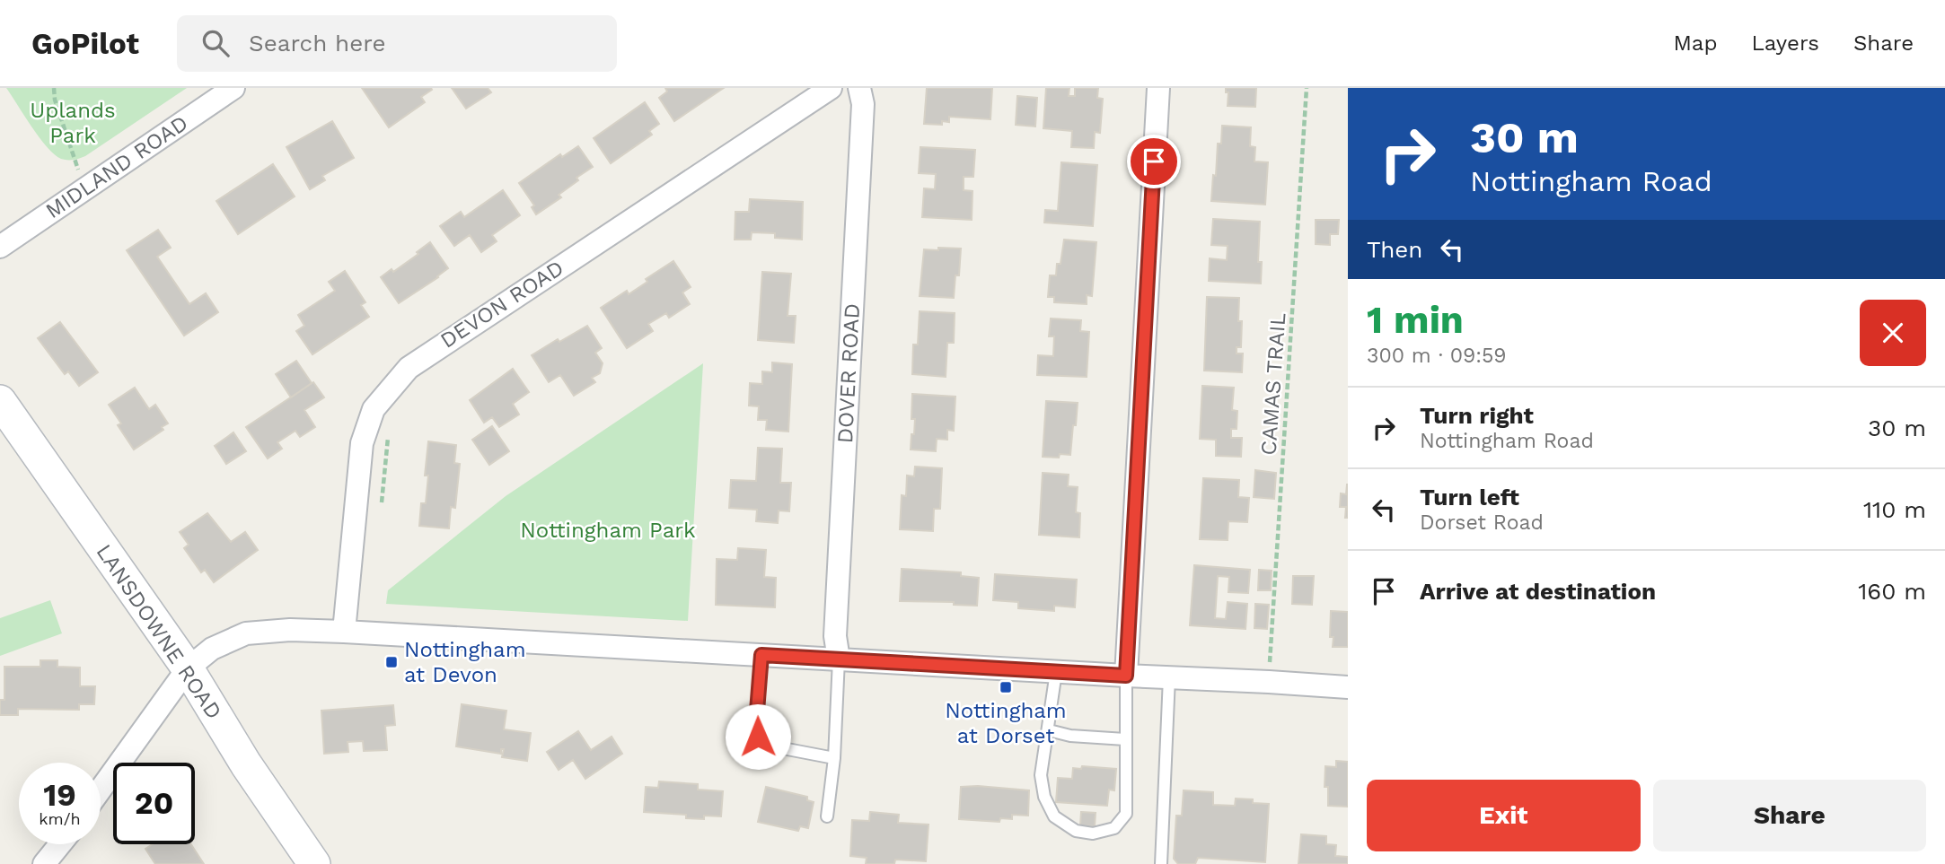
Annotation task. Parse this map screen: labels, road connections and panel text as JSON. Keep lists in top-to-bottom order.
{
  "streets": {
    "street": [
      "MIDLAND ROAD",
      "DEVON ROAD",
      "DOVER ROAD",
      "LANSDOWNE ROAD"
    ],
    "path": ["CAMAS TRAIL"]
  },
  "parks": ["Uplands Park", "Nottingham Park"],
  "places": {
    "transit": ["Nottingham at Devon", "Nottingham at Dorset"]
  },
  "page": {
    "header": "GoPilot",
    "search": "Search here",
    "nav": ["Map", "Layers", "Share"],
    "turn": ["30 m", "Nottingham Road"],
    "then": "Then",
    "heading": ["1 min", "300 m · 09:59"],
    "list": [
      {
        "name": "Turn right",
        "note": "Nottingham Road",
        "value": "30 m"
      },
      {
        "name": "Turn left",
        "note": "Dorset Road",
        "value": "110 m"
      },
      {
        "name": "Arrive at destination",
        "value": "160 m"
      }
    ],
    "speed": "19 km/h",
    "limit": "20",
    "buttons": ["Exit", "Share"]
  }
}
